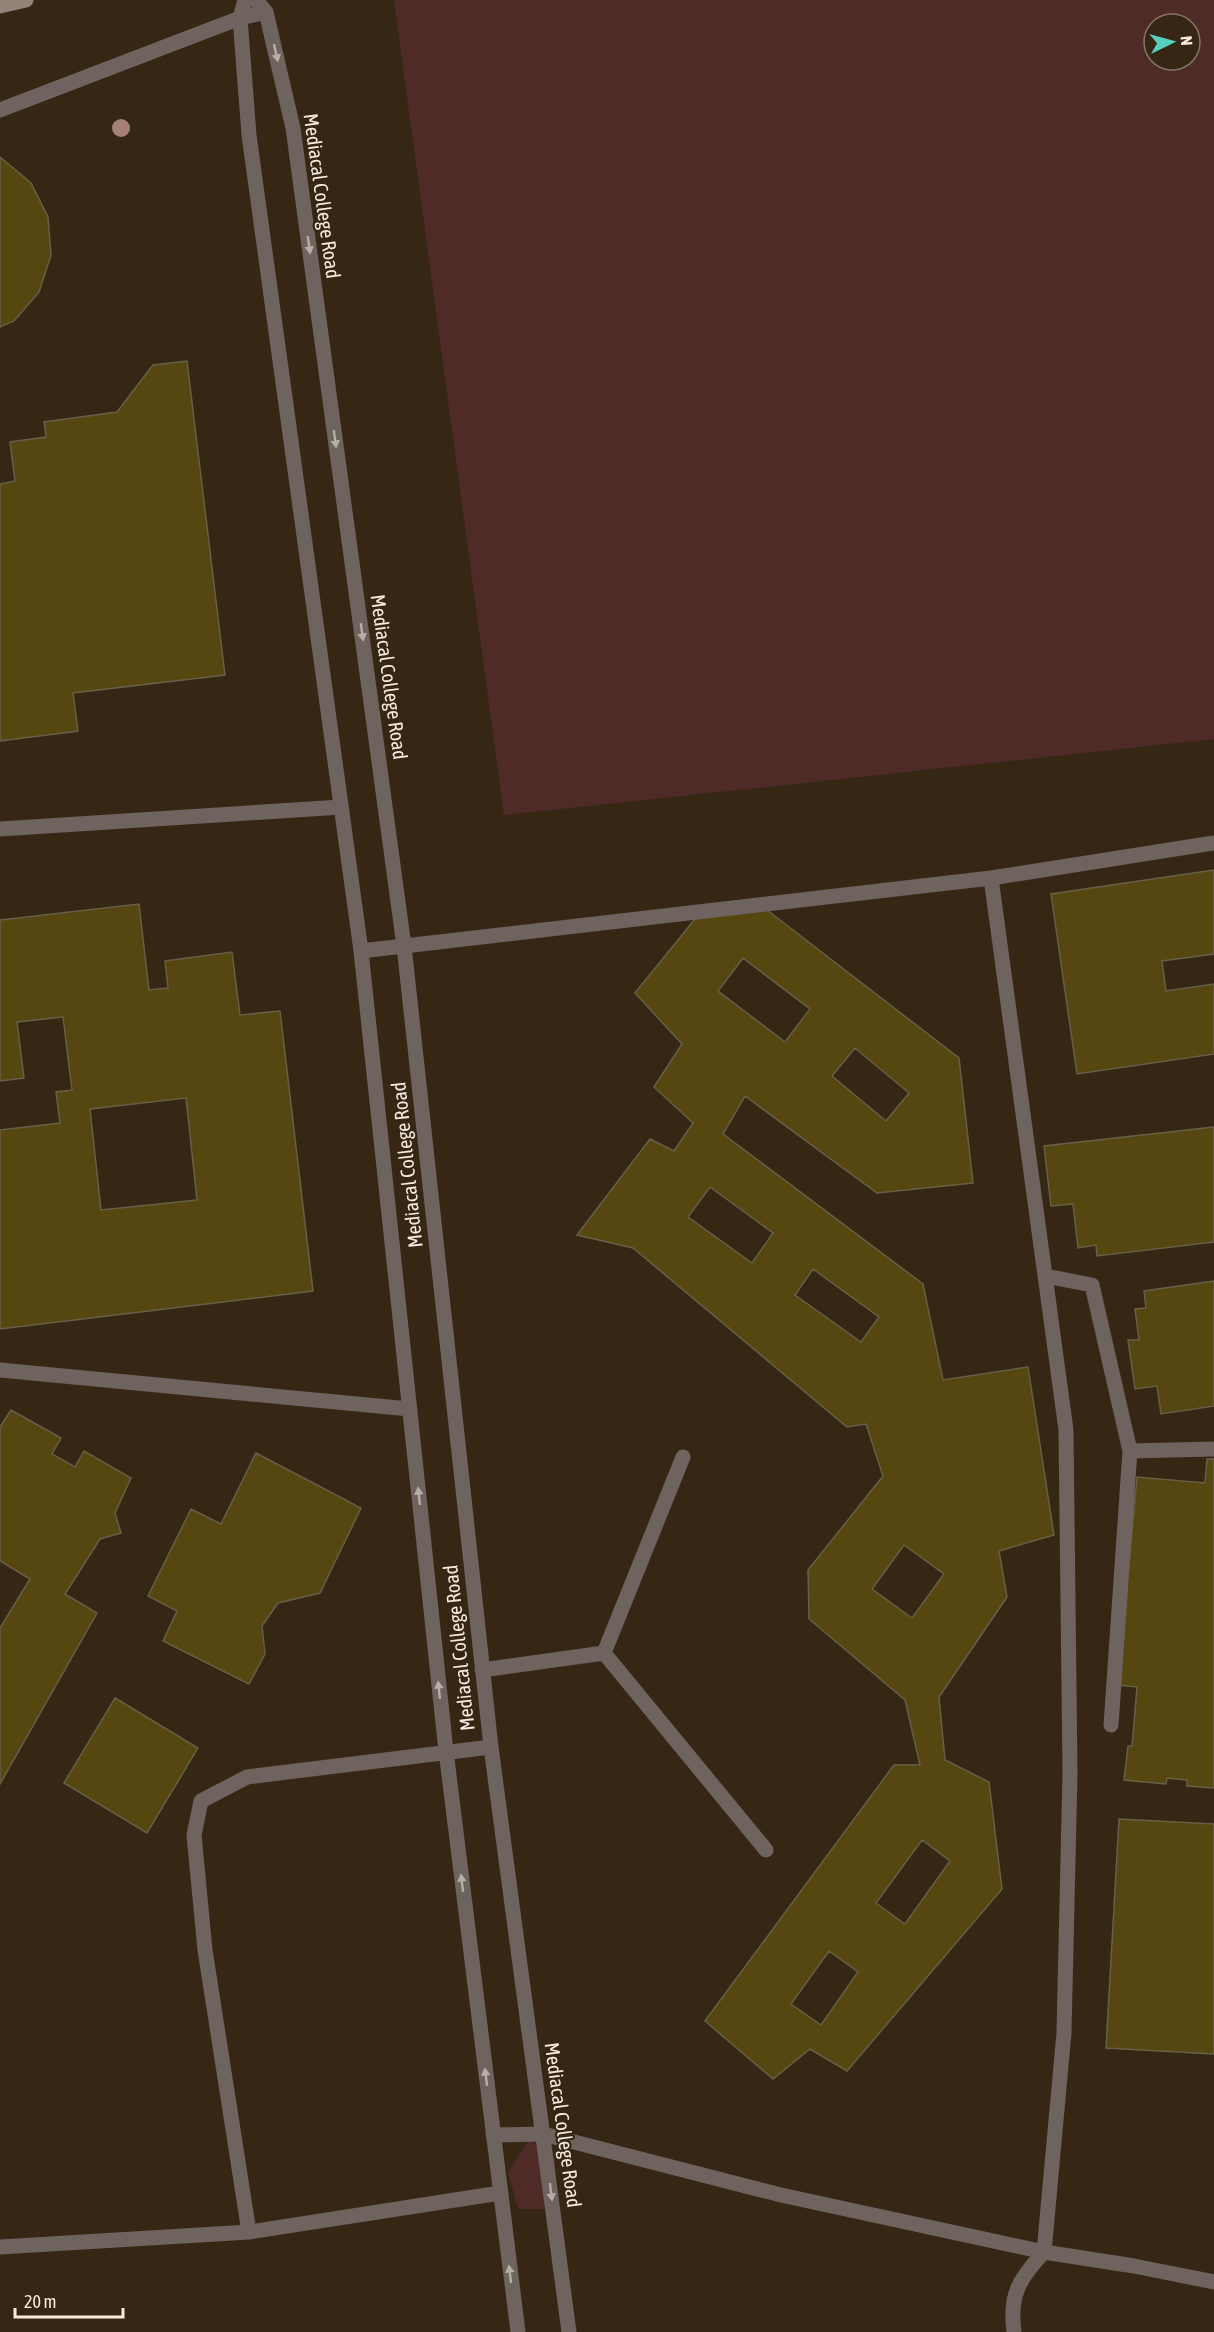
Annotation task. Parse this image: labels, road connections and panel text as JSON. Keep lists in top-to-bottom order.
{
  "streets": {
    "lane": ["Mediacal College Road"]
  },
  "scale_bar": "20 m",
  "north": "right"
}
